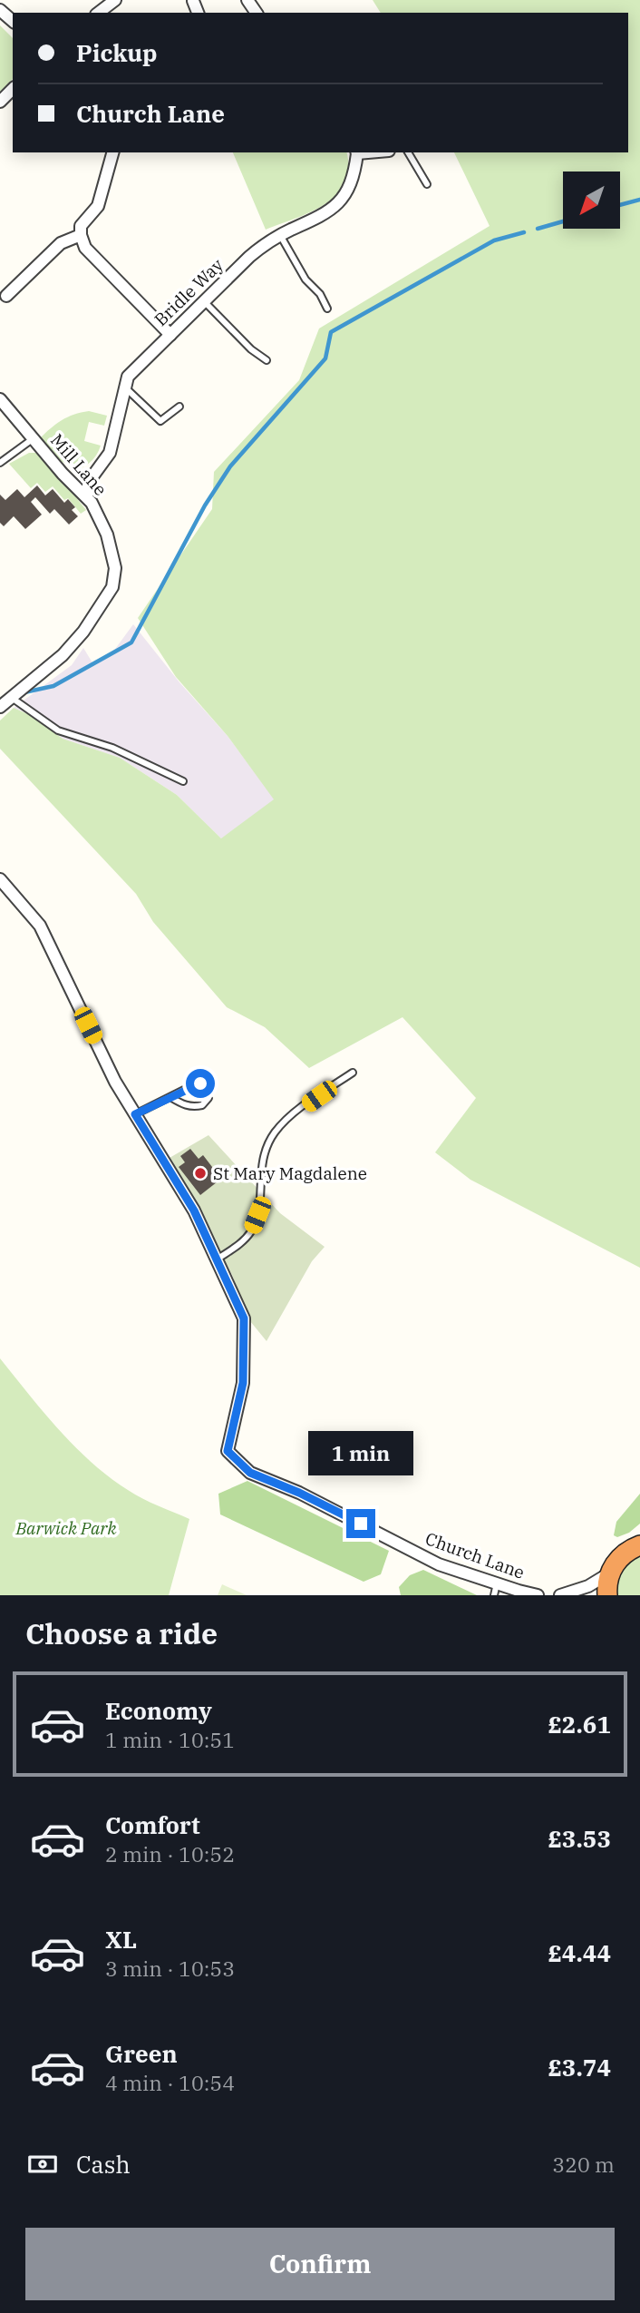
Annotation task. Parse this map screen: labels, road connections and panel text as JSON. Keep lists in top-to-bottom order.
{
  "streets": {
    "street": ["Bridle Way", "Mill Lane", "Church Lane"]
  },
  "crossings": [
    ["Bridle Way", "Mill Lane"]
  ],
  "parks": ["Barwick Park"],
  "places": ["St Mary Magdalene"],
  "north": "bottom left",
  "page": {
    "banner": ["Pickup", "Church Lane"],
    "bubble": "1 min",
    "heading": "Choose a ride",
    "list": [
      {
        "name": "Economy",
        "note": "1 min · 10:51",
        "value": "£2.61"
      },
      {
        "name": "Comfort",
        "note": "2 min · 10:52",
        "value": "£3.53"
      },
      {
        "name": "XL",
        "note": "3 min · 10:53",
        "value": "£4.44"
      },
      {
        "name": "Green",
        "note": "4 min · 10:54",
        "value": "£3.74"
      }
    ],
    "pay": ["Cash", "320 m"],
    "buttons": "Confirm"
  }
}
